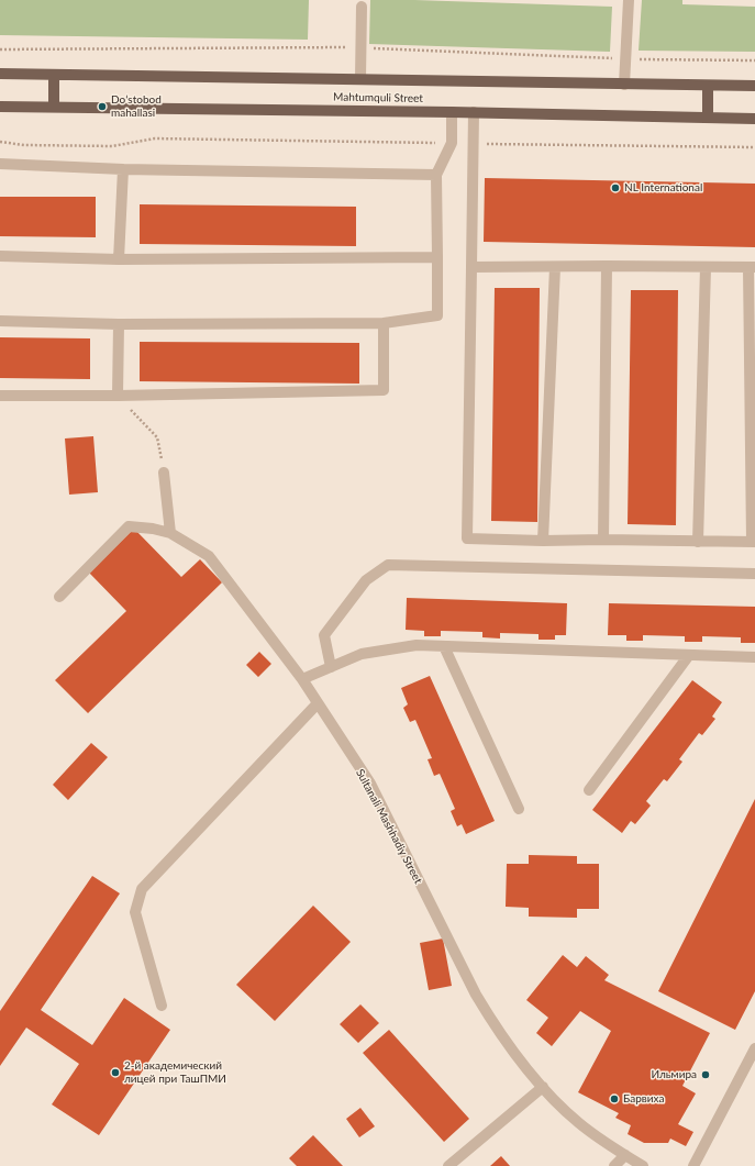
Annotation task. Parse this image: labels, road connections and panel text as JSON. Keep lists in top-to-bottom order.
{
  "streets": {
    "main road": ["Mahtumquli Street"],
    "street": ["Sultanali Mashhadiy Street"]
  },
  "places": [
    "Doʻstobod mahallasi",
    "NL International",
    "2-й академический лицей при ТашПМИ",
    "Ильмира",
    "Барвиха"
  ]
}
